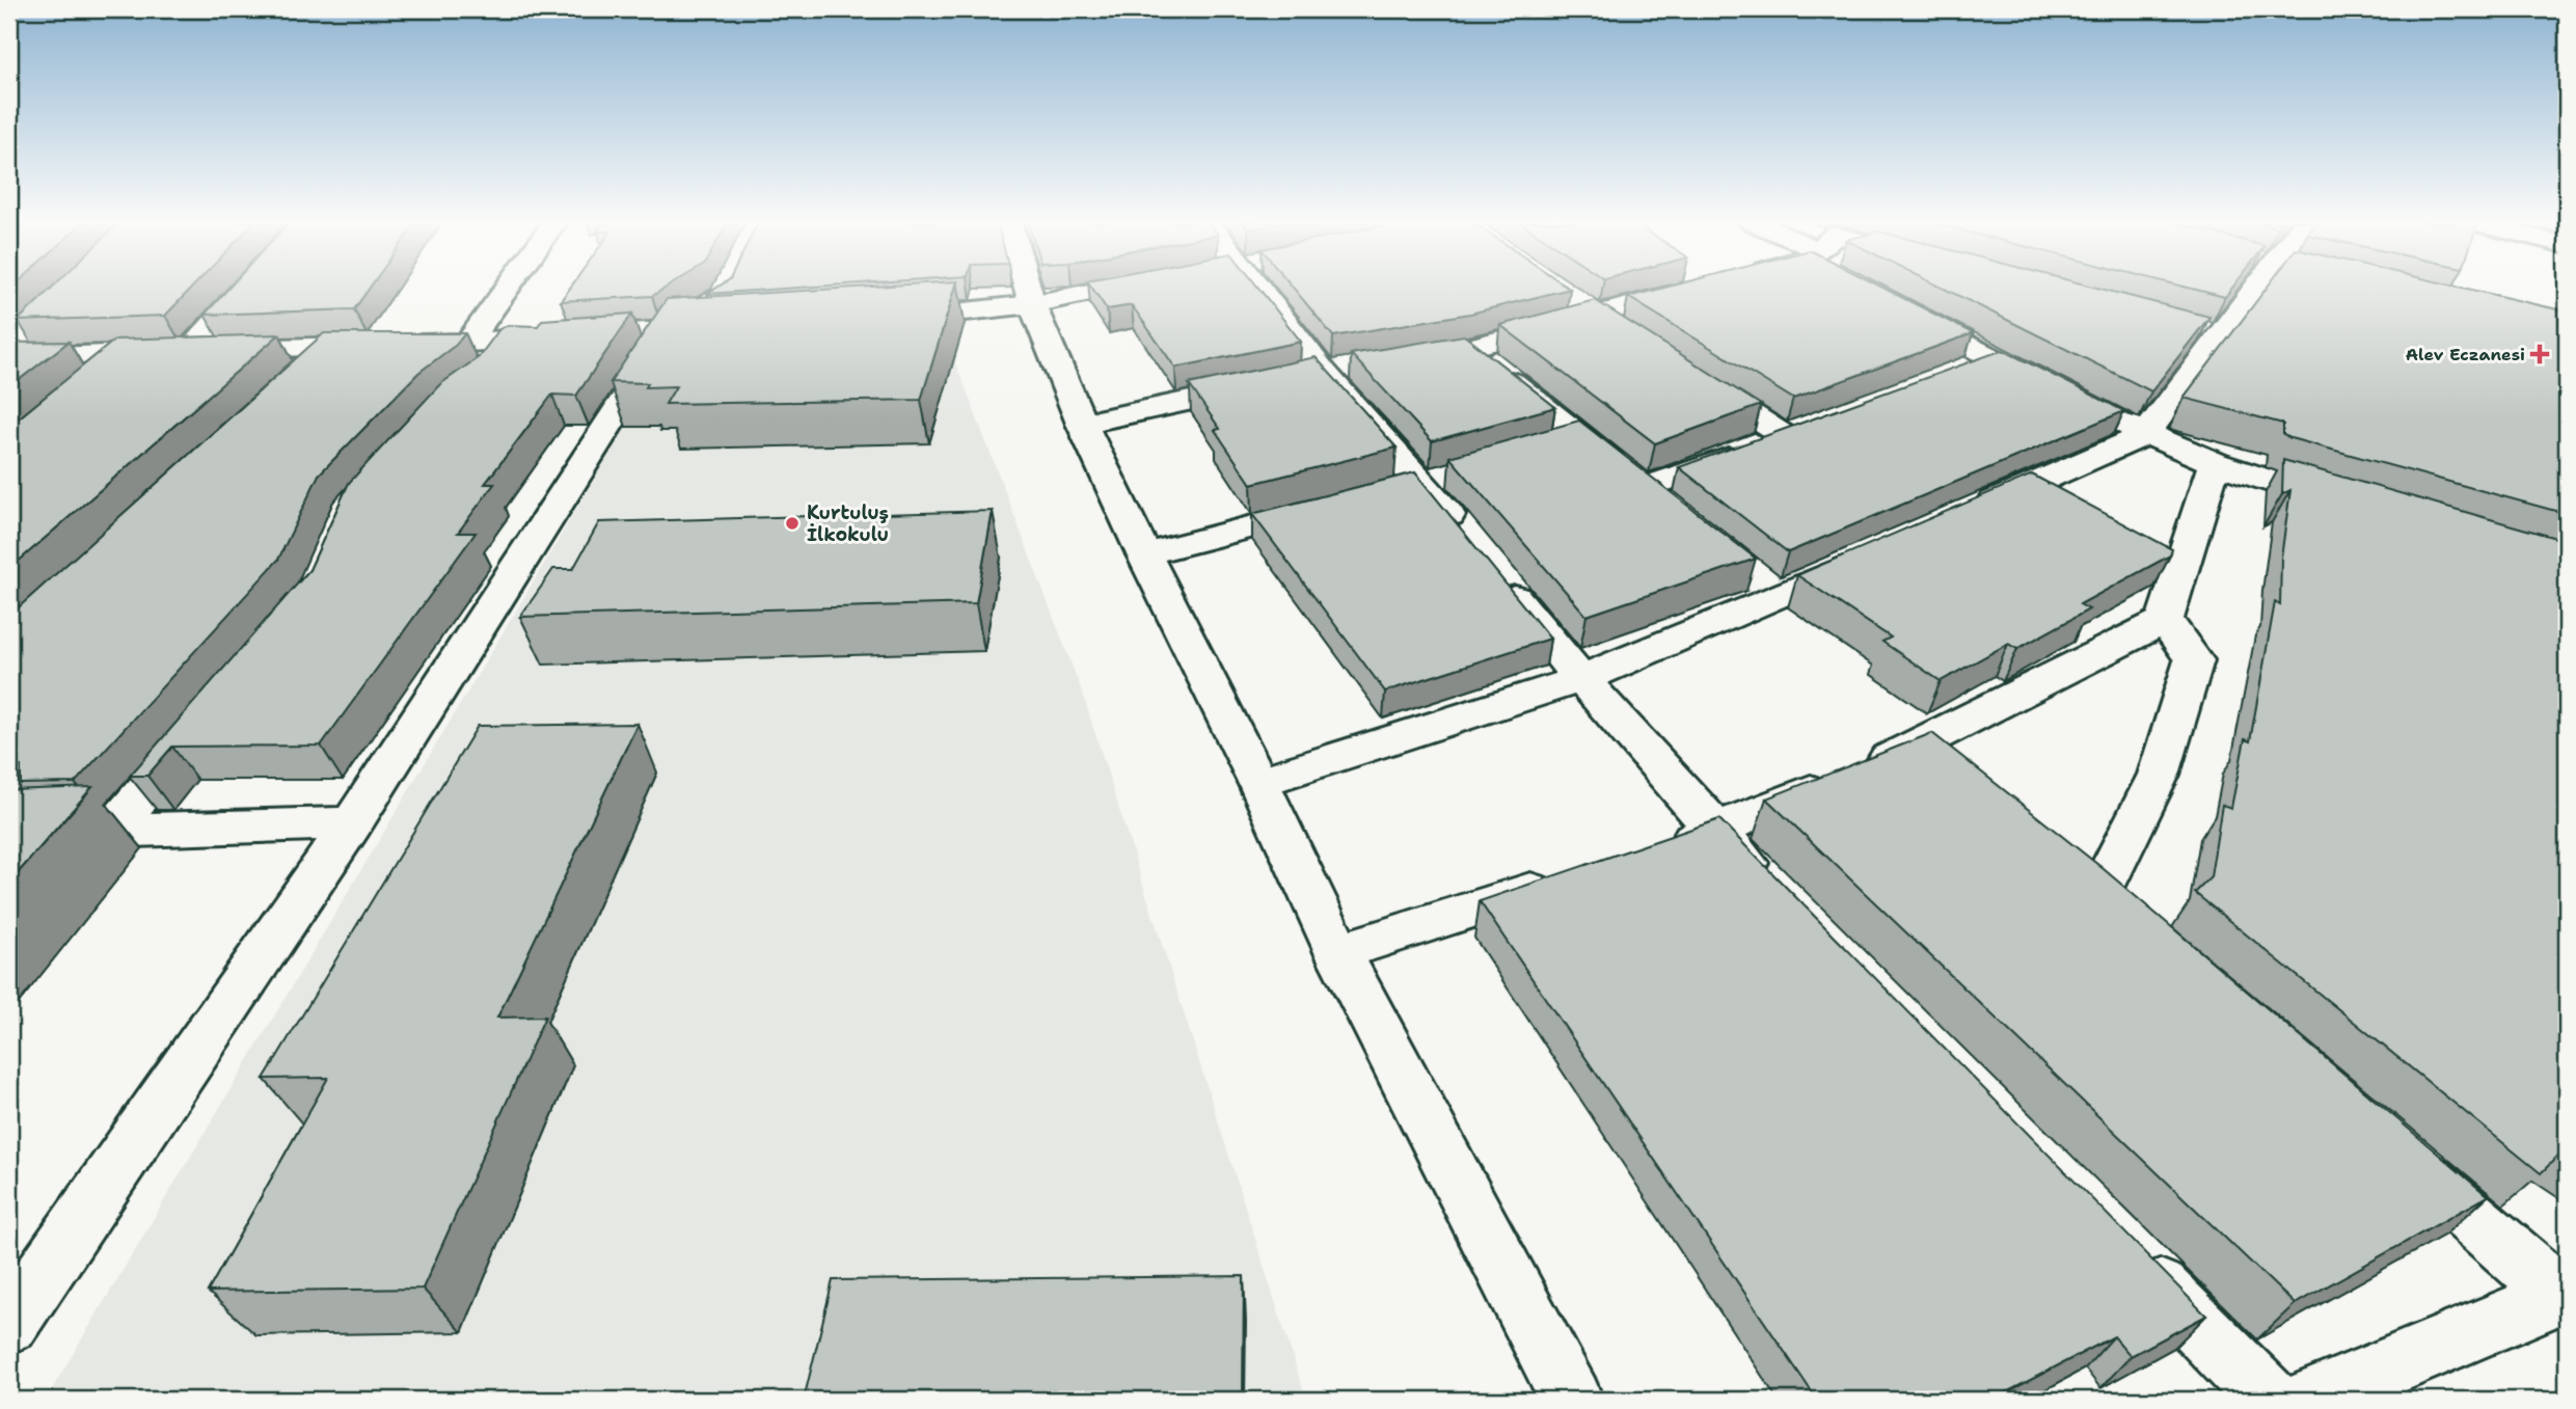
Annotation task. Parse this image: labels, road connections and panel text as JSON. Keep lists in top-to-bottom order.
{
  "places": {
    "health": ["Alev Eczanesi"],
    "other": ["Kurtuluş İlkokulu"]
  }
}
